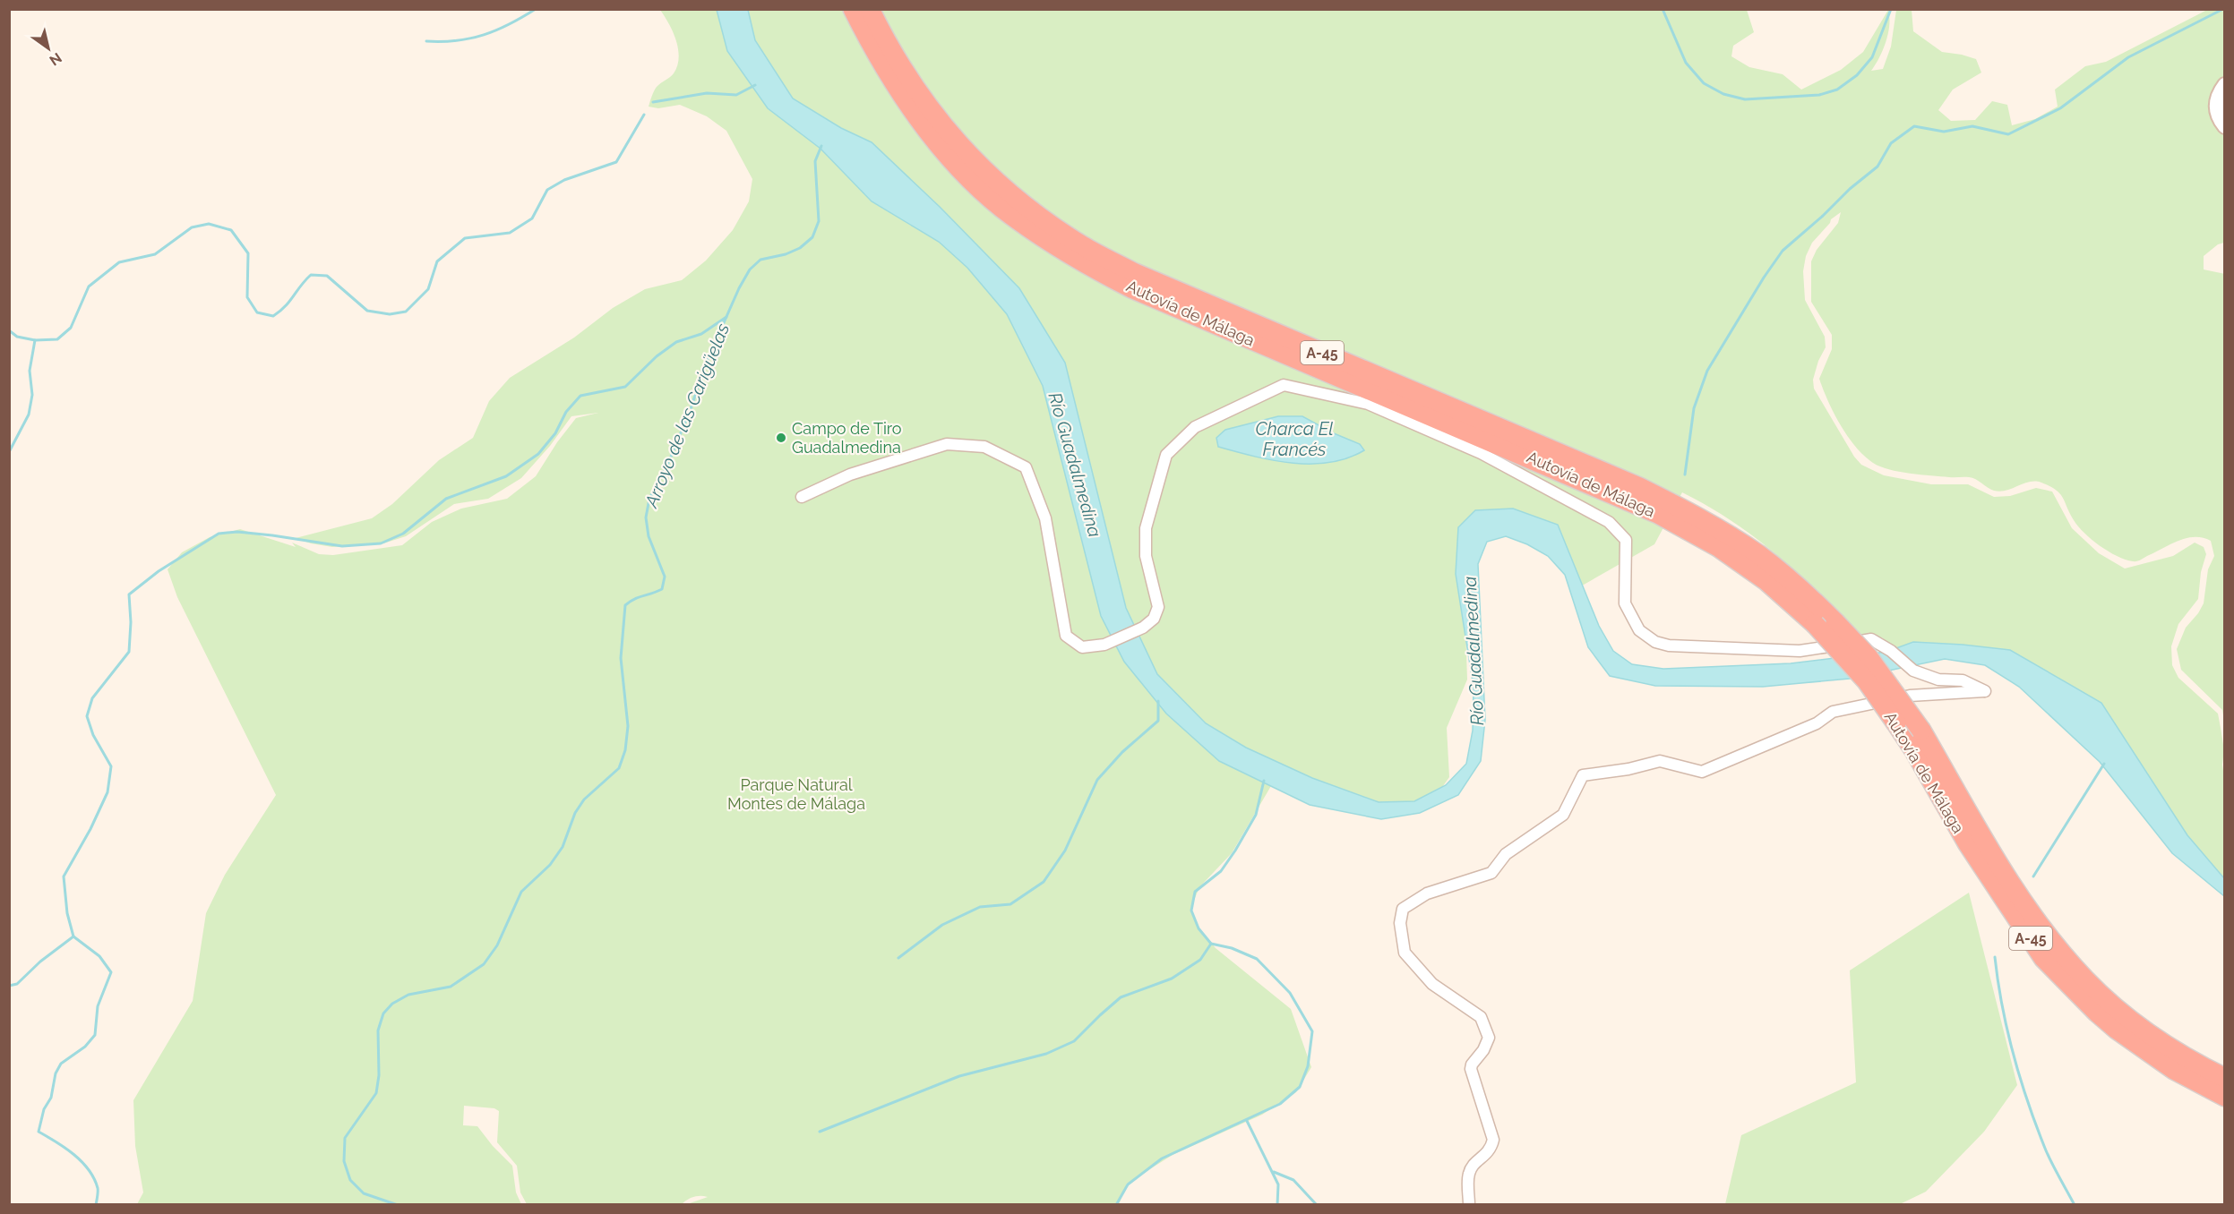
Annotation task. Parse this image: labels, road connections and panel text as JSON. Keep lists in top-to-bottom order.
{
  "streets": {
    "highway": ["Autovía de Málaga", "A-45"]
  },
  "water": ["Arroyo de las Carigüelas", "Charca El Francés", "Río Guadalmedina"],
  "parks": ["Parque Natural Montes de Málaga"],
  "places": ["Campo de Tiro Guadalmedina"],
  "north": "bottom right"
}
